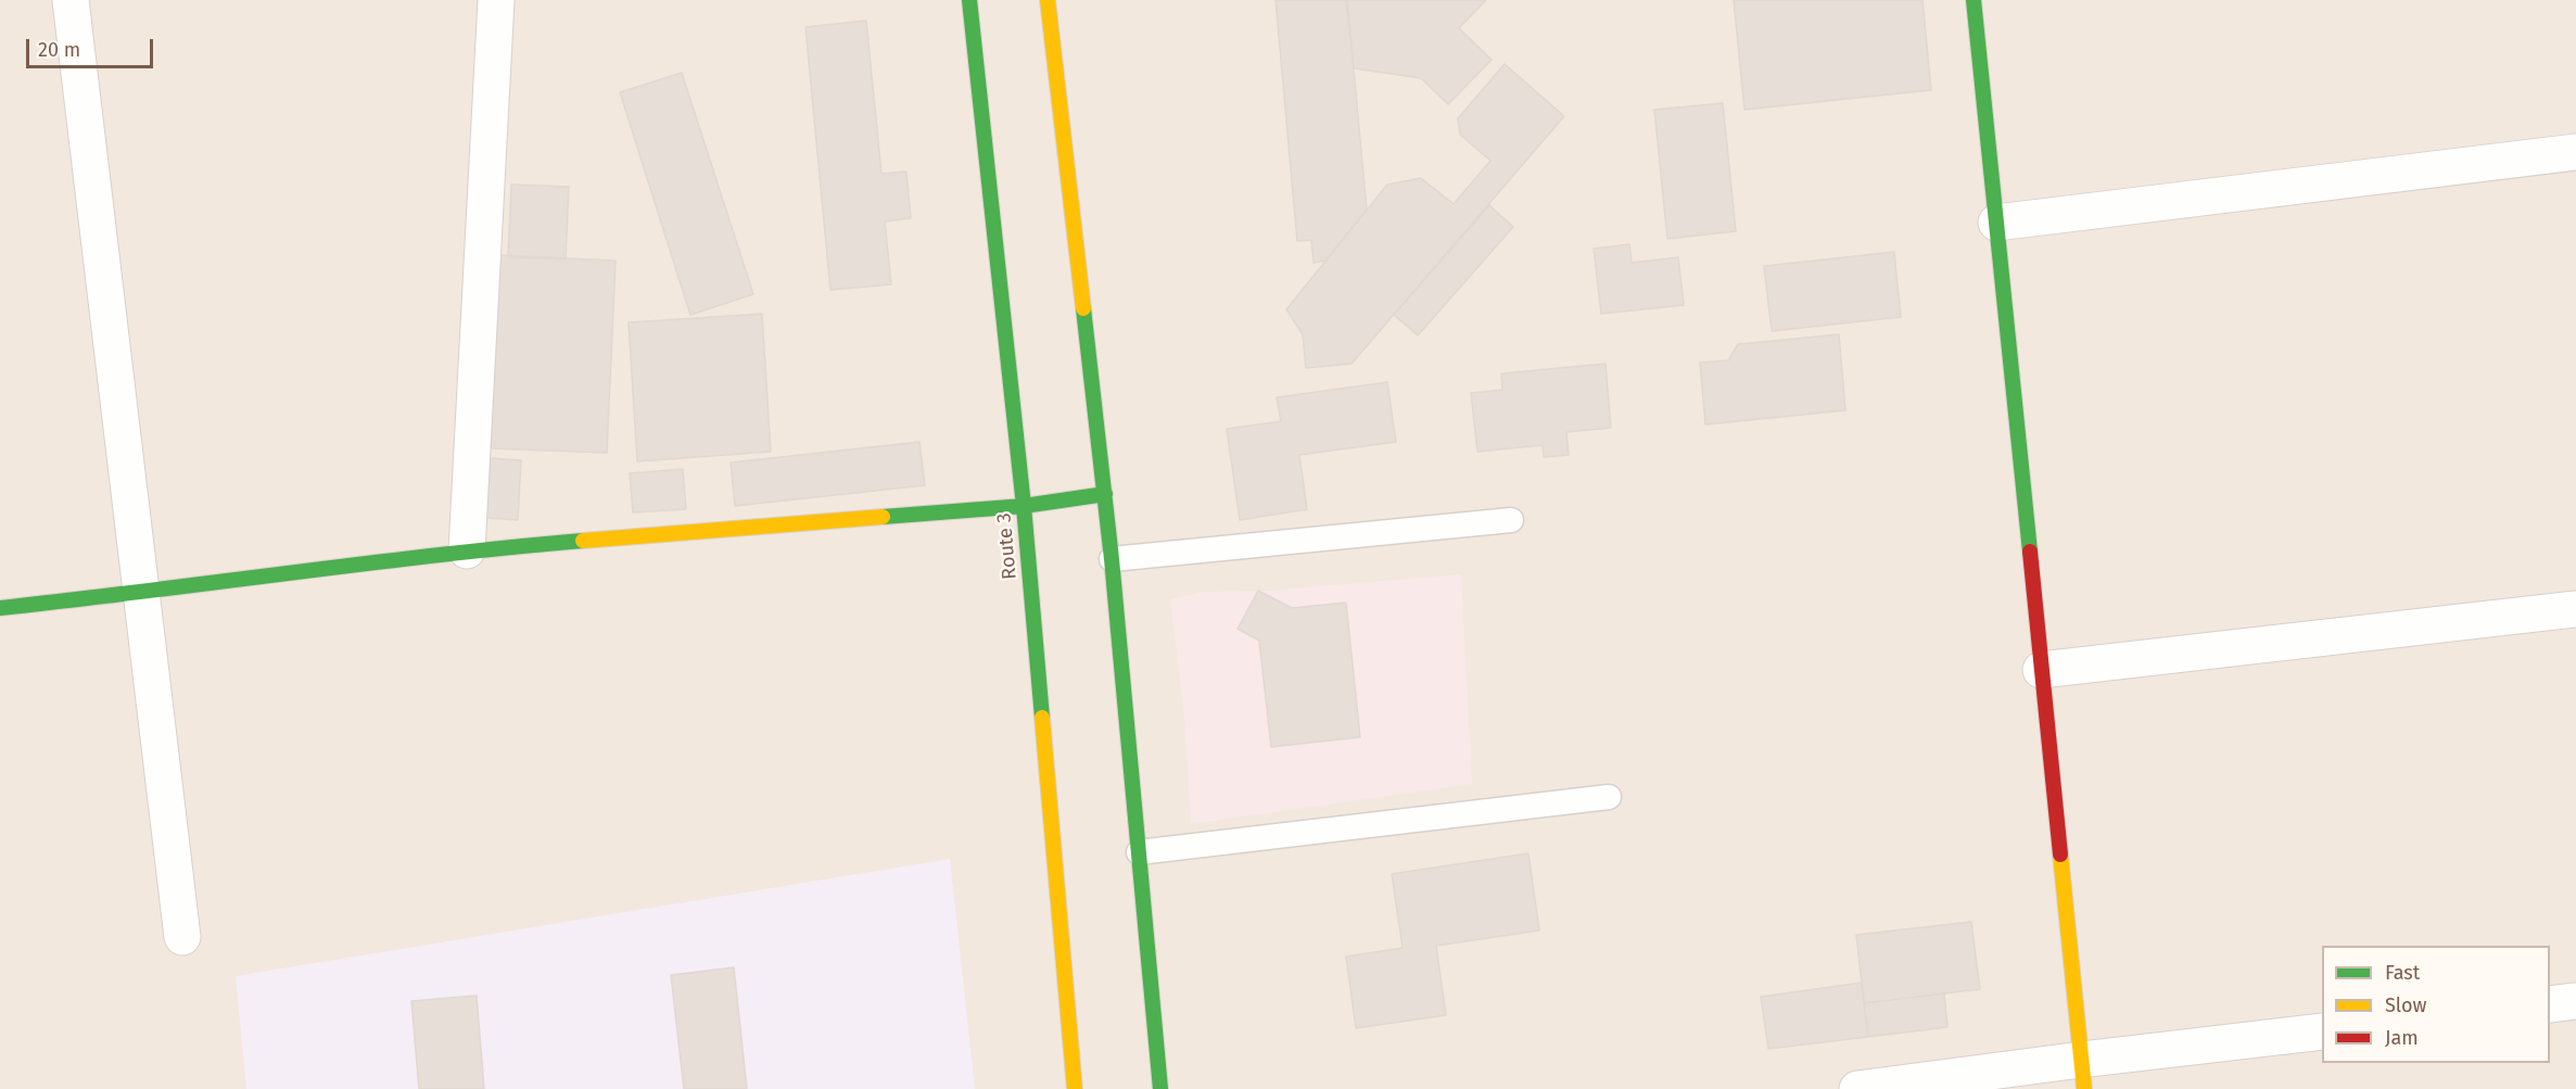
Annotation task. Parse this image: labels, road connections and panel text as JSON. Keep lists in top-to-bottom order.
{
  "streets": {
    "main road": ["Route 3"]
  },
  "legend": ["Fast", "Slow", "Jam"],
  "scale_bar": "20 m"
}
